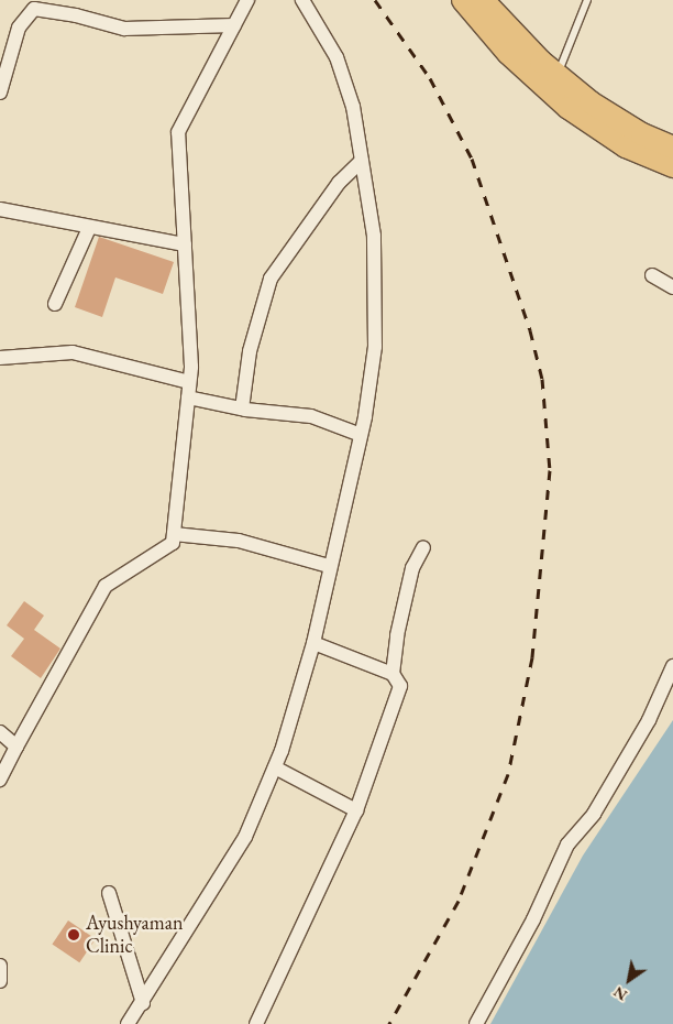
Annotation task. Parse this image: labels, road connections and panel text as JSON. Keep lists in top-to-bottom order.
{
  "places": ["Ayushyaman Clinic"],
  "north": "bottom left"
}
